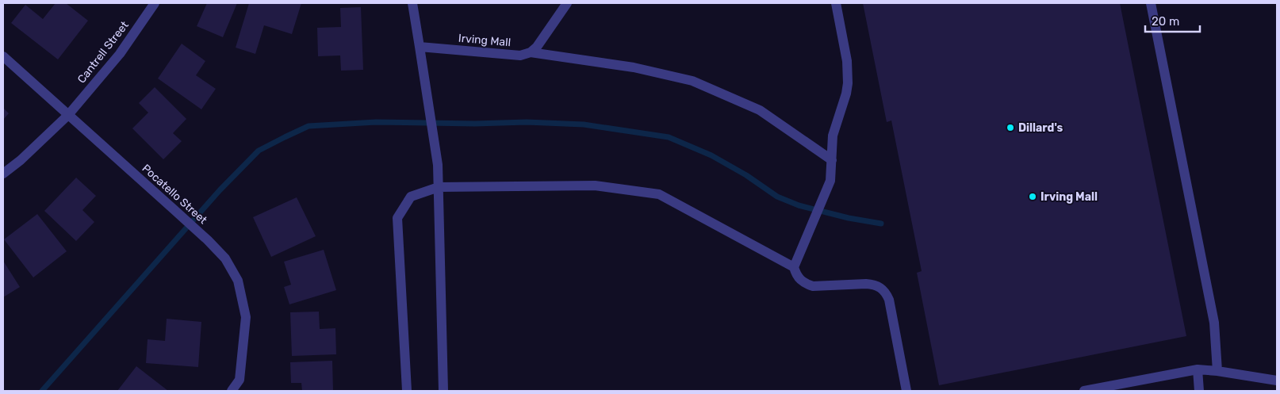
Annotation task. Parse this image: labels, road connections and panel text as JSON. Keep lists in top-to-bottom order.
{
  "streets": {
    "street": ["Irving Mall", "Cantrell Street", "Pocatello Street"]
  },
  "crossings": [
    ["Cantrell Street", "Pocatello Street"]
  ],
  "places": ["Dillard's", "Irving Mall"],
  "scale_bar": "20 m"
}
